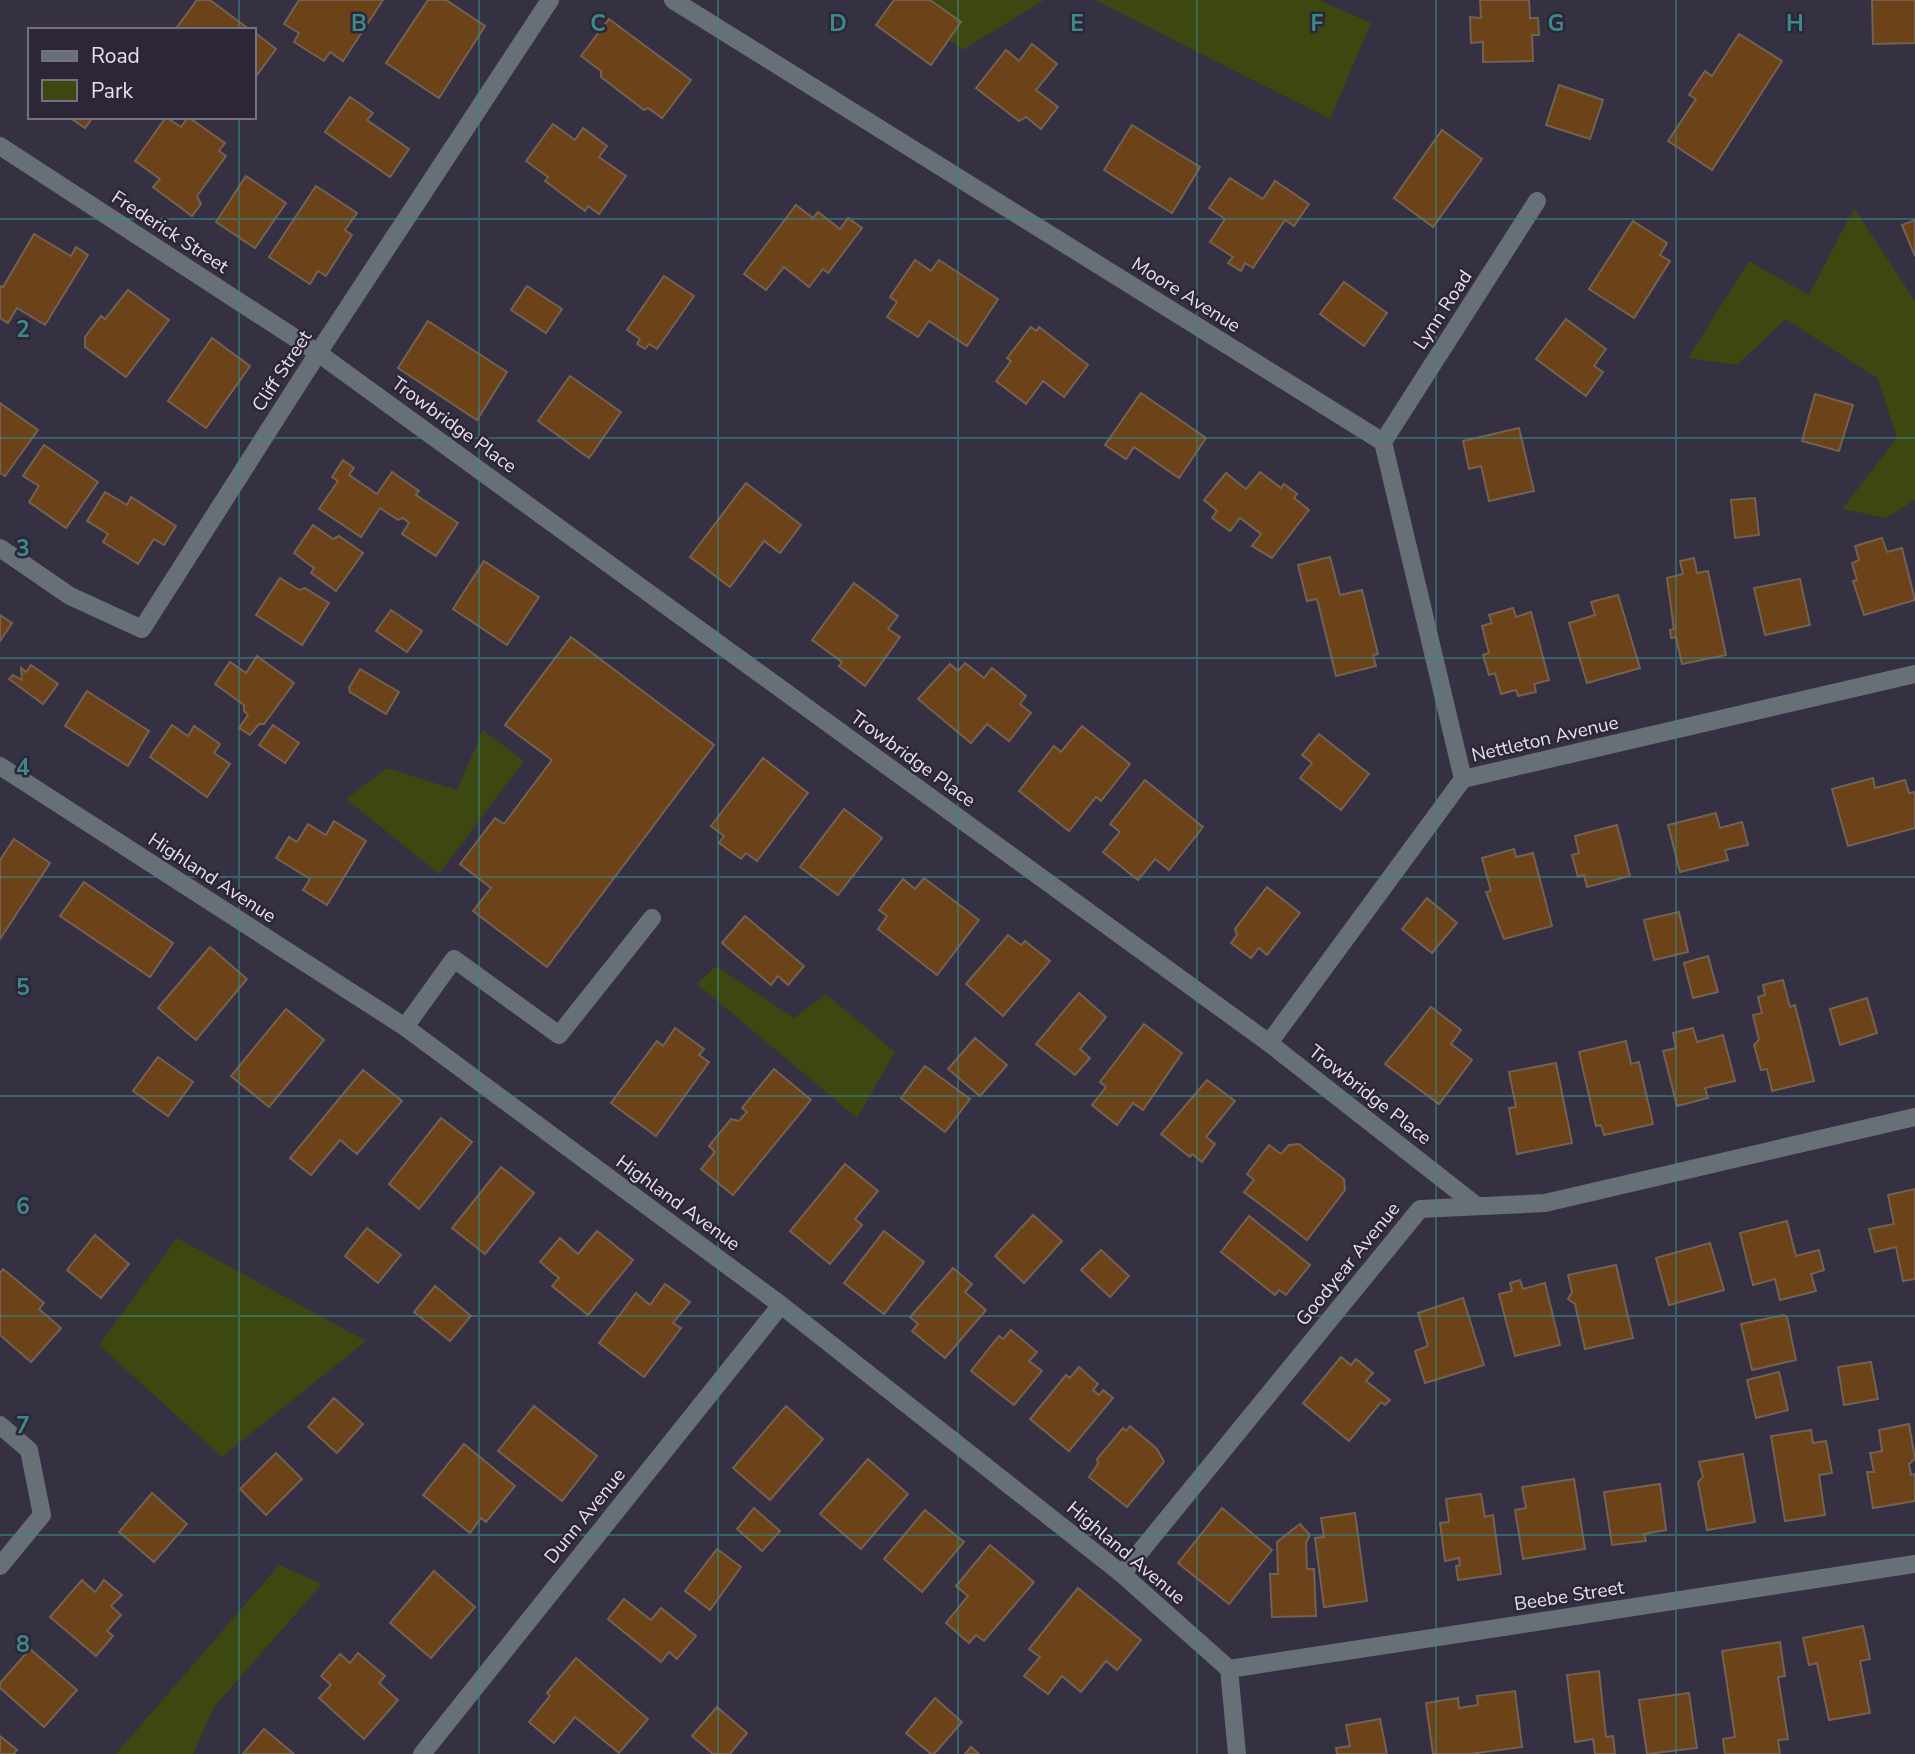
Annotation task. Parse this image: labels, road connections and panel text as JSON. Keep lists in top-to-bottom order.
{
  "streets": {
    "street": [
      "Frederick Street",
      "Moore Avenue",
      "Lynn Road",
      "Cliff Street",
      "Trowbridge Place",
      "Nettleton Avenue",
      "Highland Avenue",
      "Goodyear Avenue",
      "Dunn Avenue",
      "Beebe Street"
    ]
  },
  "crossings": [
    ["Frederick Street", "Cliff Street"],
    ["Frederick Street", "Trowbridge Place"],
    ["Moore Avenue", "Lynn Road"],
    ["Cliff Street", "Trowbridge Place"],
    ["Trowbridge Place", "Nettleton Avenue"],
    ["Trowbridge Place", "Goodyear Avenue"],
    ["Highland Avenue", "Goodyear Avenue"],
    ["Highland Avenue", "Dunn Avenue"],
    ["Highland Avenue", "Beebe Street"]
  ],
  "legend": ["Road", "Park"],
  "grid": {
    "columns": [
      "B",
      "C",
      "D",
      "E",
      "F",
      "G",
      "H"
    ],
    "rows": [
      "2",
      "3",
      "4",
      "5",
      "6",
      "7",
      "8"
    ]
  }
}
